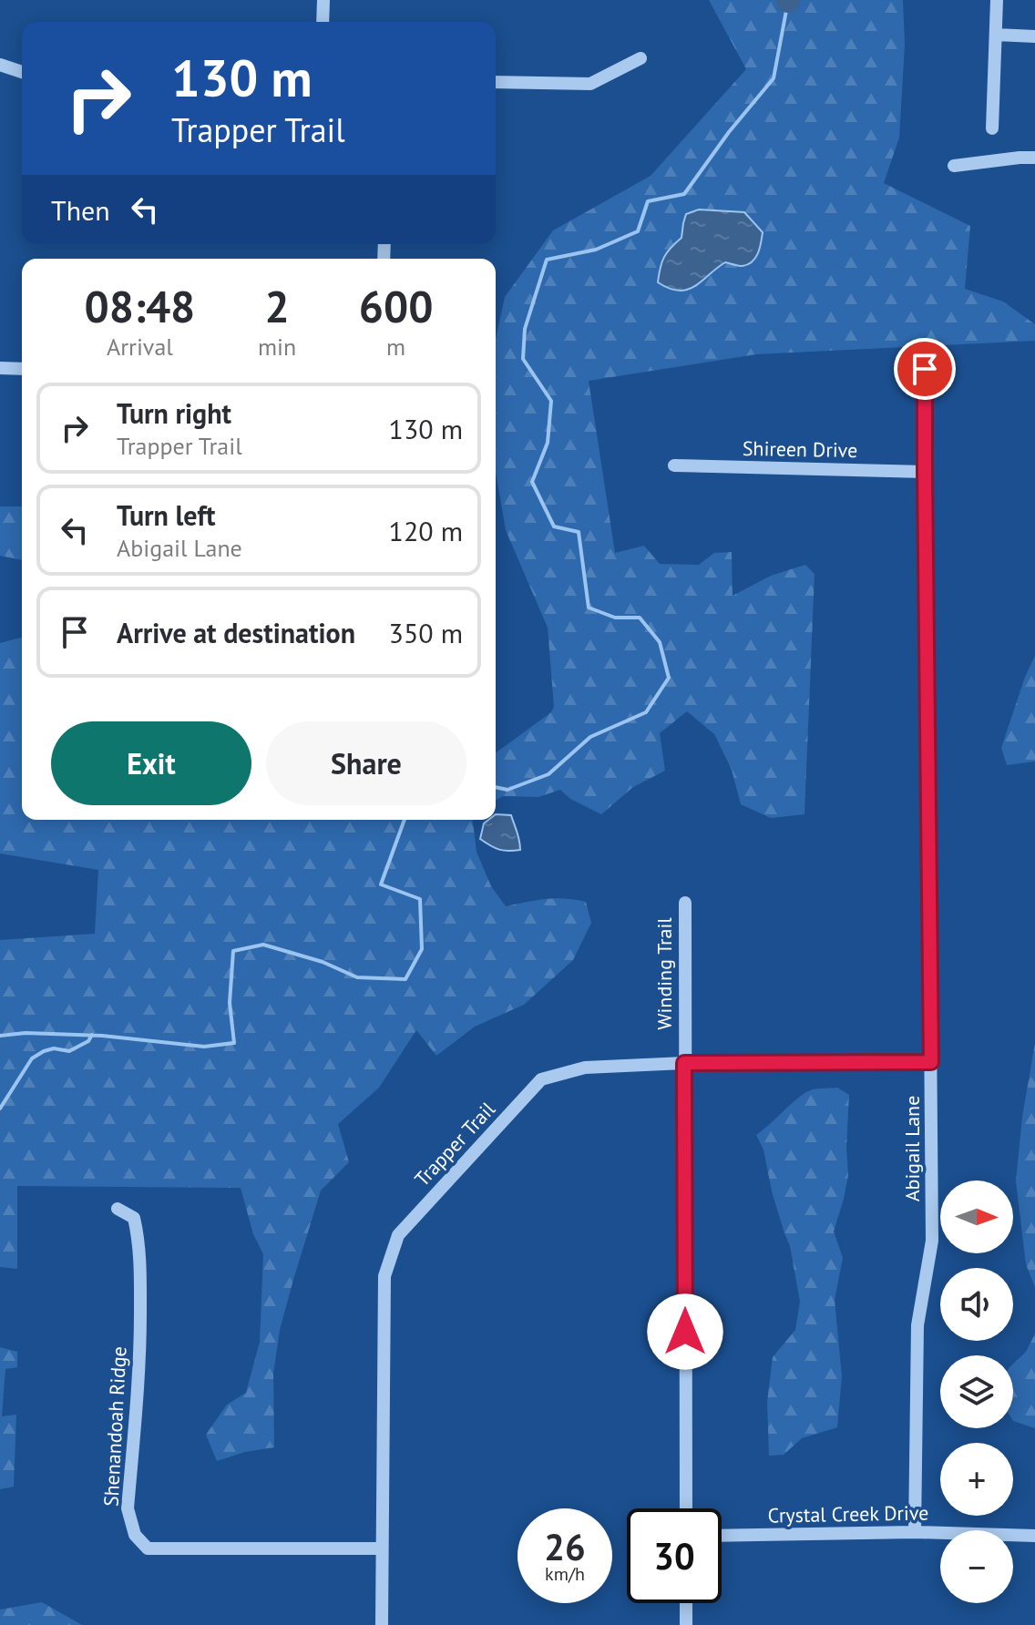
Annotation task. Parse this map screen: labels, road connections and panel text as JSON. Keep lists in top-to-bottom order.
{
  "streets": {
    "street": [
      "Shireen Drive",
      "Winding Trail",
      "Trapper Trail",
      "Abigail Lane",
      "Shenandoah Ridge",
      "Crystal Creek Drive"
    ]
  },
  "crossings": [
    ["Shireen Drive", "Abigail Lane"],
    ["Winding Trail", "Trapper Trail"],
    ["Trapper Trail", "Abigail Lane"],
    ["Trapper Trail", "Shenandoah Ridge"],
    ["Abigail Lane", "Crystal Creek Drive"]
  ],
  "north": "right",
  "page": {
    "turn": ["130 m", "Trapper Trail"],
    "then": "Then",
    "eta": [
      "08:48",
      "Arrival",
      "2",
      "min",
      "600",
      "m"
    ],
    "list": [
      {
        "name": "Turn right",
        "note": "Trapper Trail",
        "value": "130 m"
      },
      {
        "name": "Turn left",
        "note": "Abigail Lane",
        "value": "120 m"
      },
      {
        "name": "Arrive at destination",
        "value": "350 m"
      }
    ],
    "buttons": ["Exit", "Share"],
    "map_buttons": ["+", "−"],
    "speed": "26 km/h",
    "limit": "30"
  }
}
